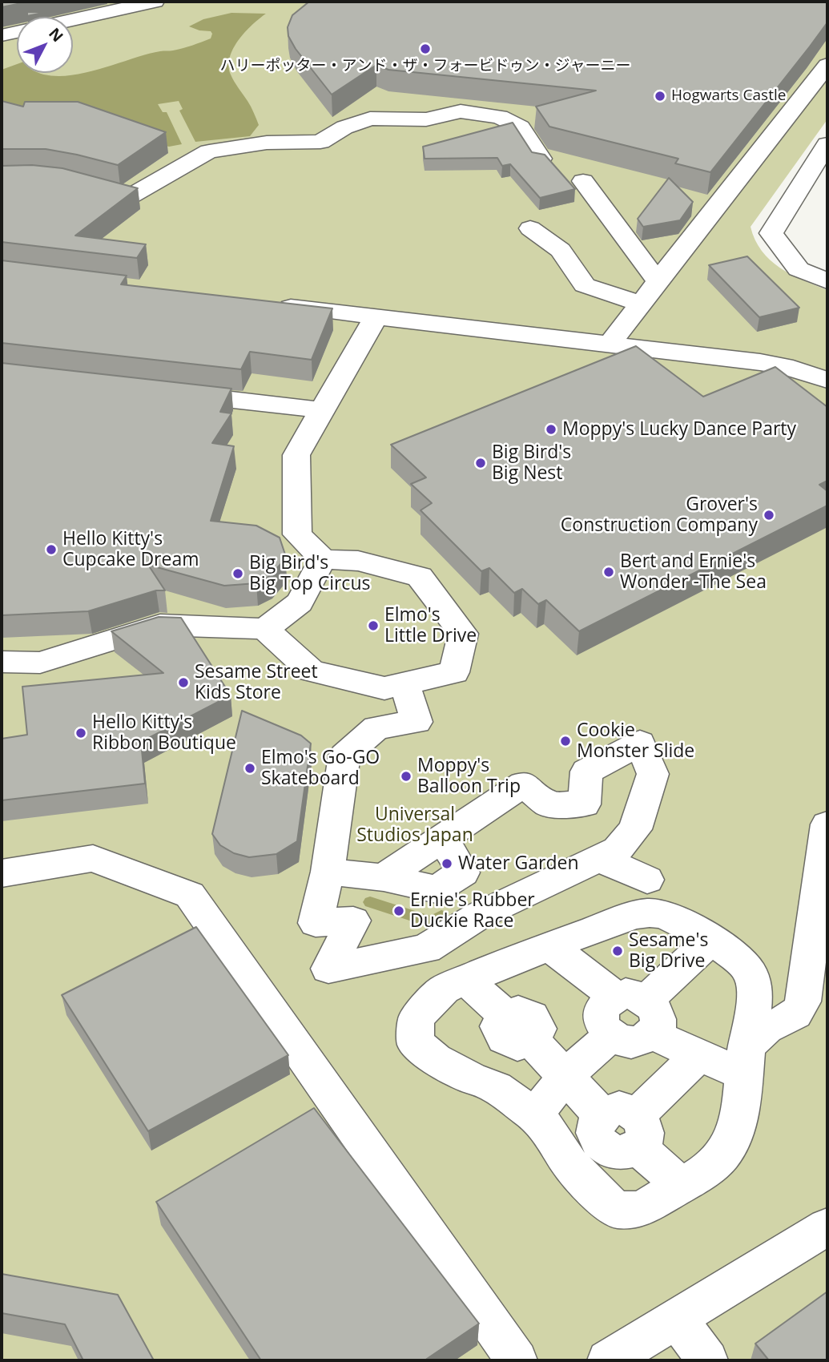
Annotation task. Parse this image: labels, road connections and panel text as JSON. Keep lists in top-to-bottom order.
{
  "parks": ["Universal Studios Japan"],
  "places": [
    "ハリーポッター・アンド・ザ・フォービドゥン・ジャーニー",
    "Hogwarts Castle",
    "Moppy's Lucky Dance Party",
    "Big Bird's Big Nest",
    "Grover's Construction Company",
    "Hello Kitty's Cupcake Dream",
    "Bert and Ernie's Wonder -The Sea",
    "Big Bird's Big Top Circus",
    "Elmo's Little Drive",
    "Sesame Street Kids Store",
    "Hello Kitty's Ribbon Boutique",
    "Cookie Monster Slide",
    "Elmo's Go-GO Skateboard",
    "Moppy's Balloon Trip",
    "Water Garden",
    "Ernie's Rubber Duckie Race",
    "Sesame's Big Drive"
  ],
  "north": "top right"
}
